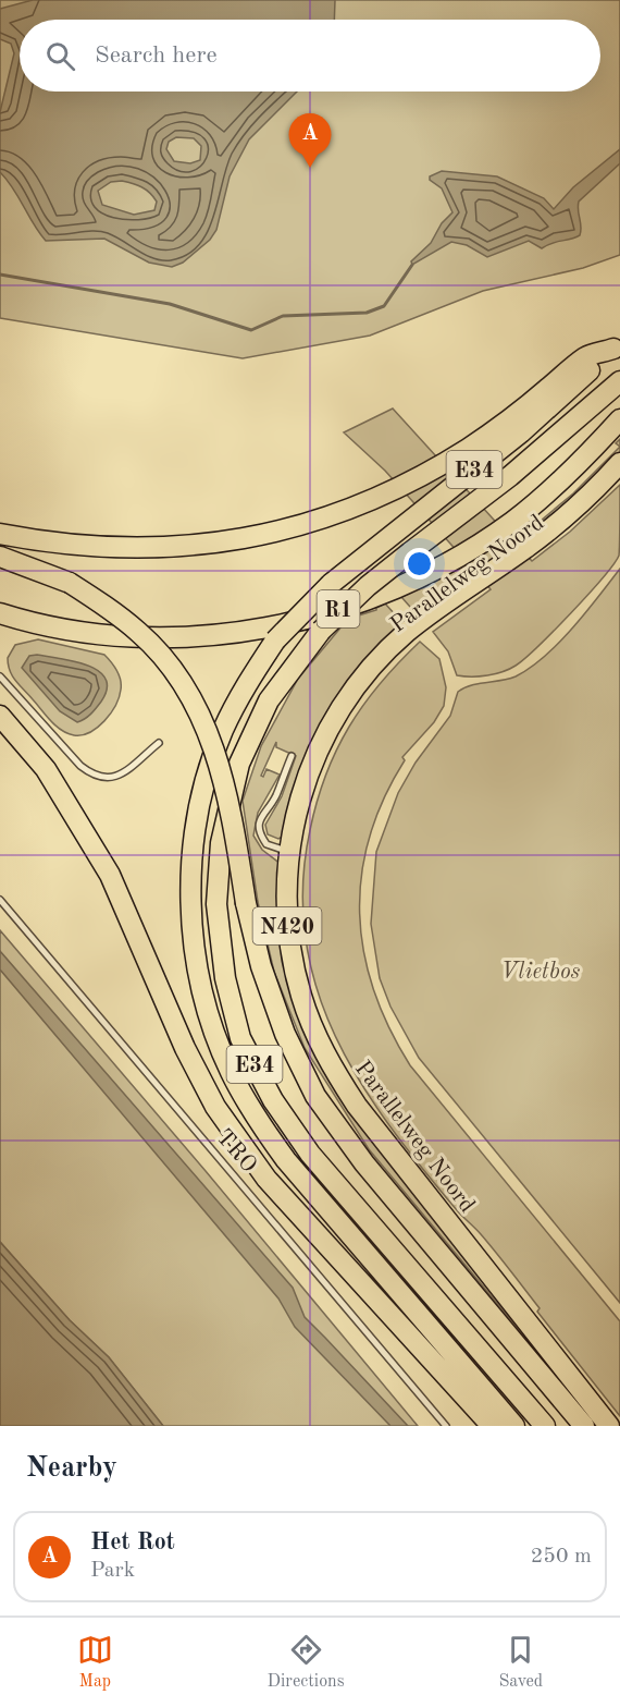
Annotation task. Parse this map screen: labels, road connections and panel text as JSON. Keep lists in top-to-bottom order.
{
  "streets": {
    "highway": [
      "E34",
      "Parallelweg Noord",
      "R1",
      "N420"
    ],
    "lane": ["TRO"]
  },
  "parks": ["Vlietbos"],
  "page": {
    "search": "Search here",
    "pins": "A",
    "heading": "Nearby",
    "list": [
      {
        "mark": "A",
        "name": "Het Rot",
        "note": "Park",
        "value": "250 m"
      }
    ],
    "nav": ["Map", "Directions", "Saved"]
  }
}
